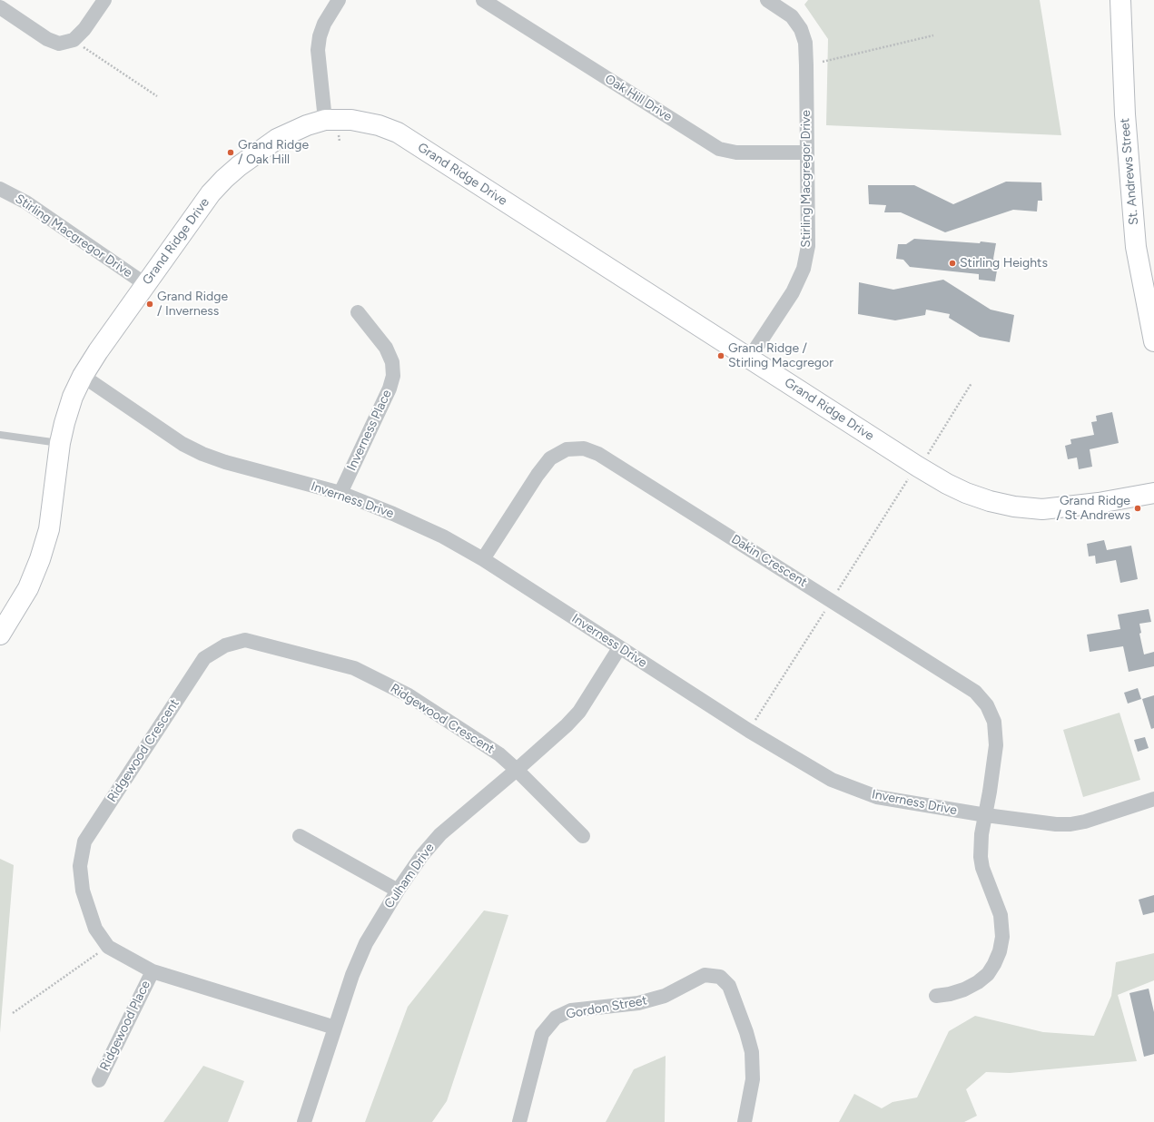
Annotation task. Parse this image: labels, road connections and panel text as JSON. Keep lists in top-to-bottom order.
{
  "streets": {
    "street": [
      "Oak Hill Drive",
      "St. Andrews Street",
      "Grand Ridge Drive",
      "Stirling Macgregor Drive",
      "Inverness Place",
      "Inverness Drive",
      "Dakin Crescent",
      "Ridgewood Crescent",
      "Culham Drive",
      "Gordon Street",
      "Ridgewood Place"
    ]
  },
  "crossings": [
    ["Oak Hill Drive", "Stirling Macgregor Drive"],
    ["Grand Ridge Drive", "Stirling Macgregor Drive"],
    ["Grand Ridge Drive", "Inverness Drive"],
    ["Inverness Place", "Inverness Drive"],
    ["Inverness Drive", "Dakin Crescent"],
    ["Inverness Drive", "Culham Drive"],
    ["Ridgewood Crescent", "Culham Drive"],
    ["Ridgewood Crescent", "Ridgewood Place"]
  ],
  "places": [
    "Grand Ridge / Oak Hill",
    "Stirling Heights",
    "Grand Ridge / Inverness",
    "Grand Ridge / Stirling Macgregor",
    "Grand Ridge / St Andrews"
  ]
}
